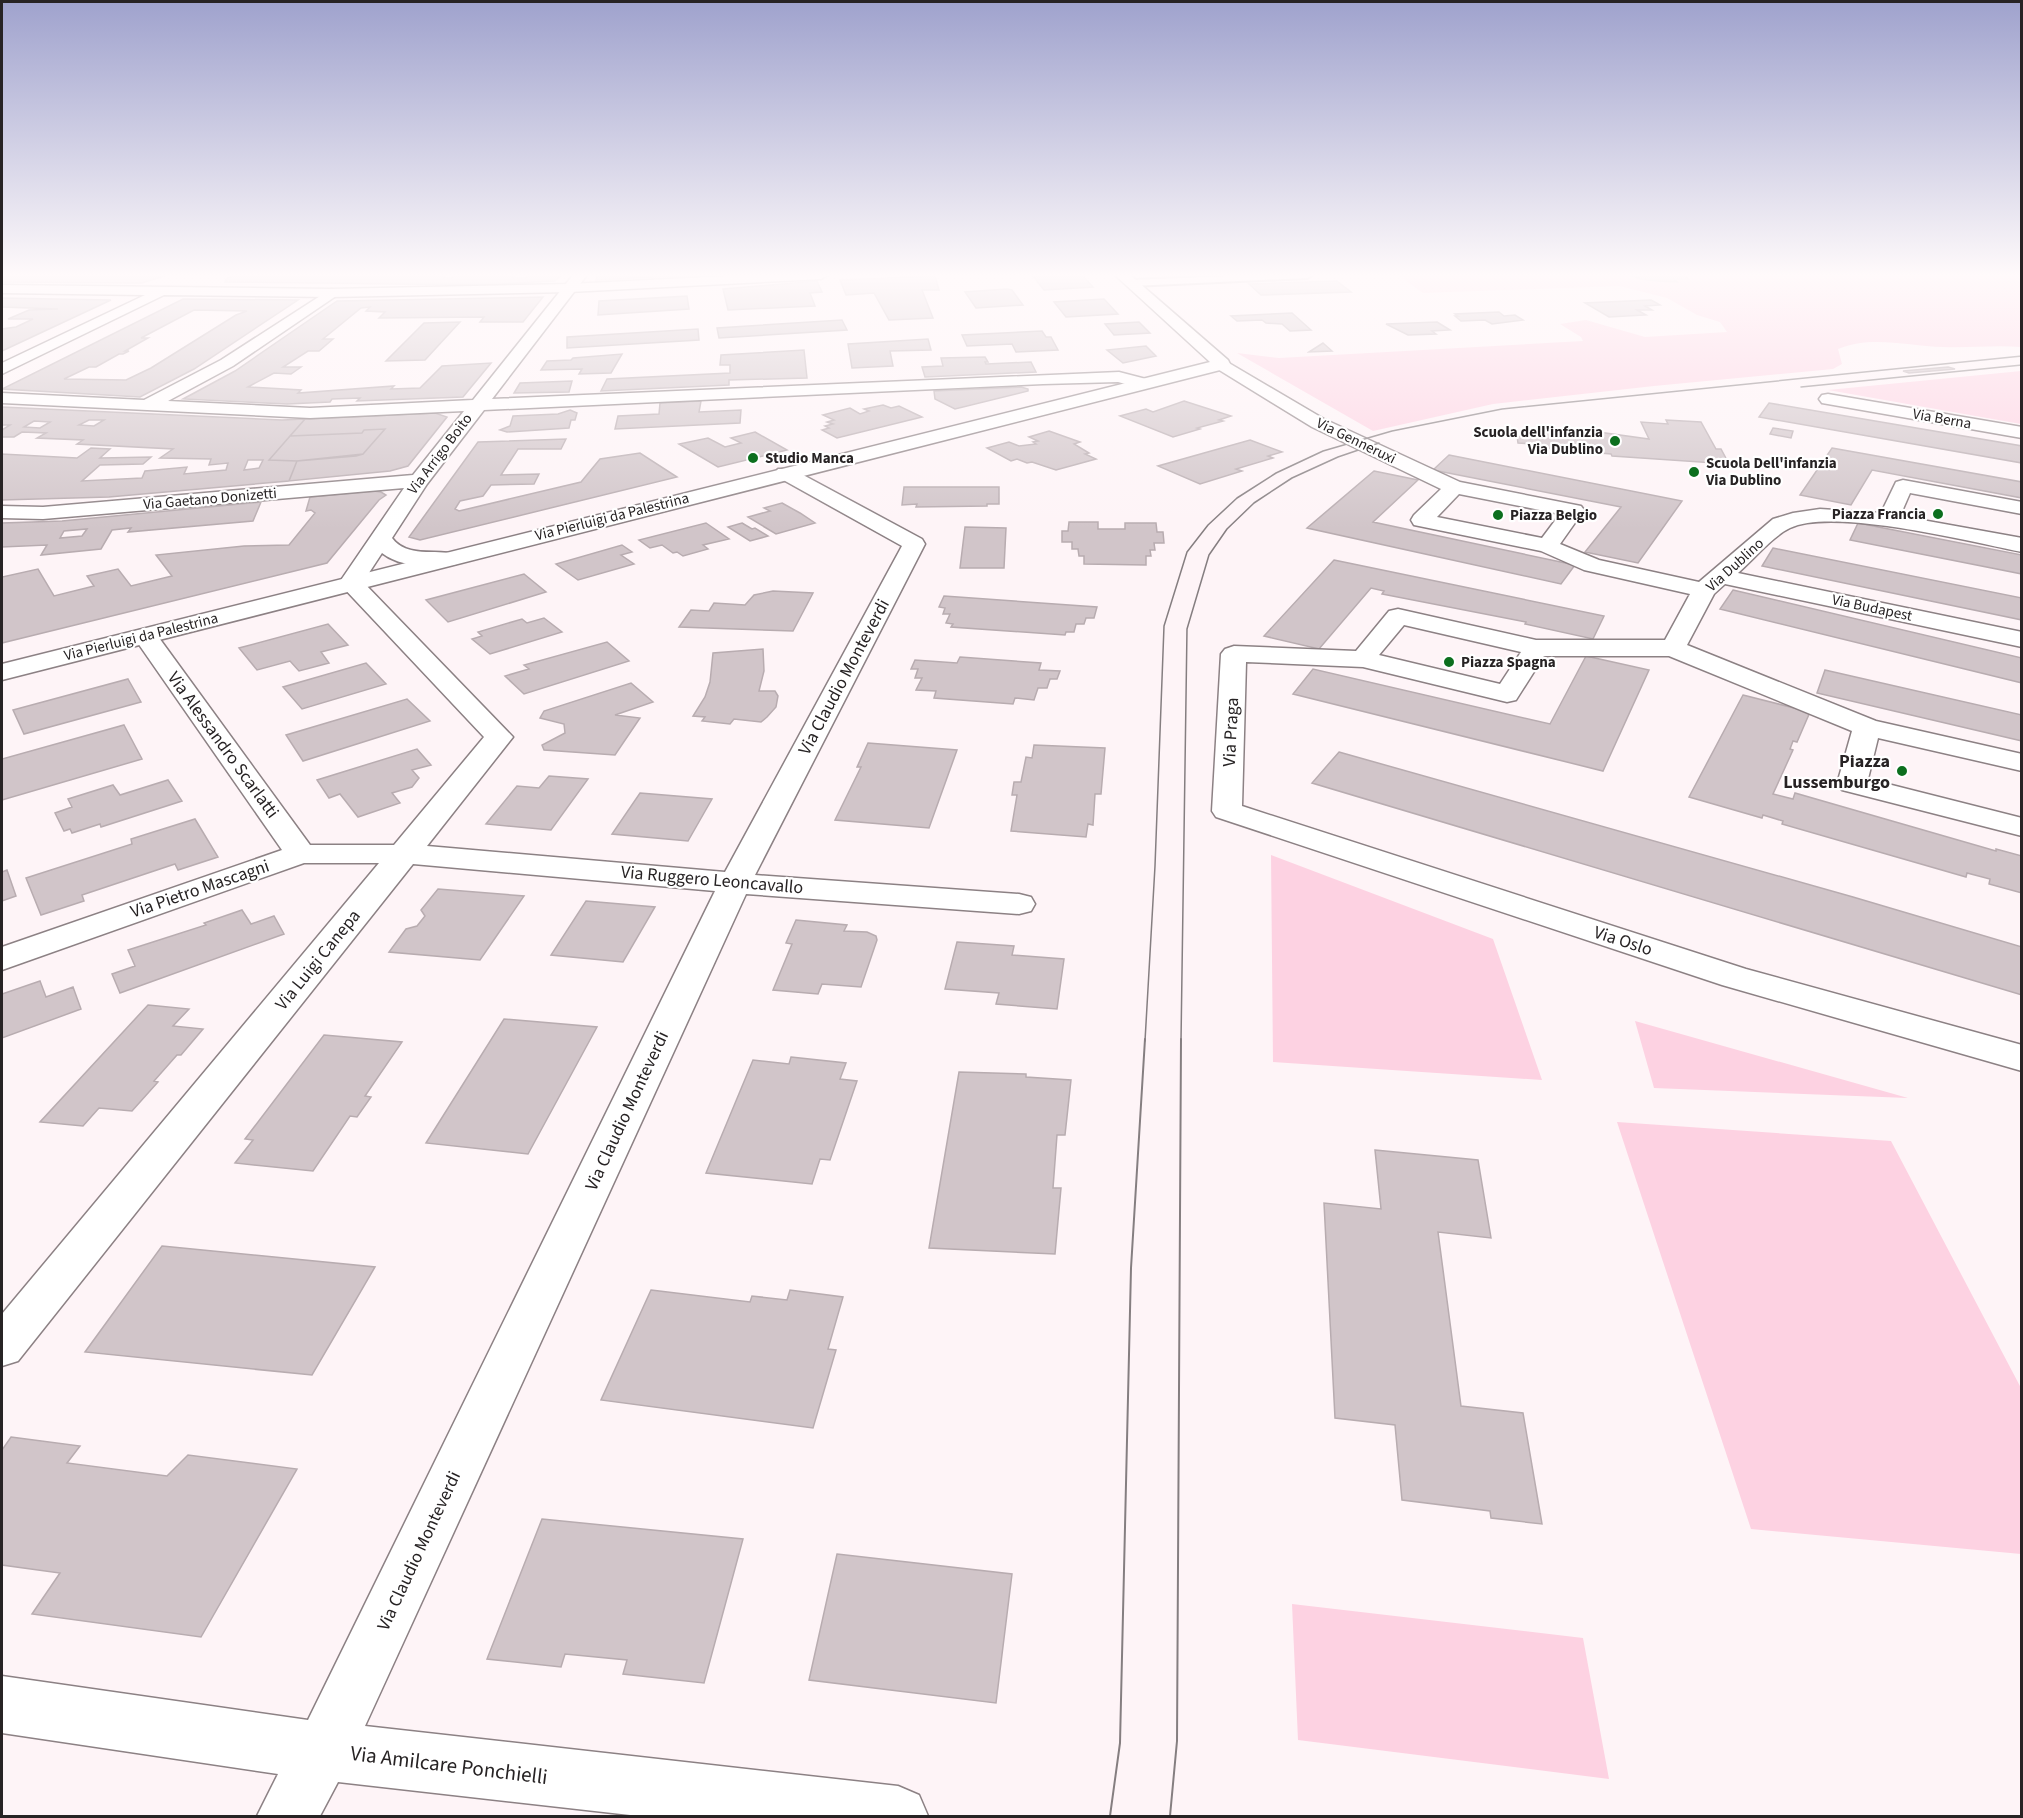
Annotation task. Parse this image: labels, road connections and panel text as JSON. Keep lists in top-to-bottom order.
{
  "streets": {
    "street": [
      "Via Berna",
      "Via Genneruxi",
      "Via Arrigo Boito",
      "Via Gaetano Donizetti",
      "Via Pierluigi da Palestrina",
      "Via Dublino",
      "Via Budapest",
      "Via Claudio Monteverdi",
      "Via Praga",
      "Via Alessandro Scarlatti",
      "Via Ruggero Leoncavallo",
      "Via Pietro Mascagni",
      "Via Oslo",
      "Via Luigi Canepa",
      "Via Amilcare Ponchielli"
    ]
  },
  "crossings": [
    ["Via Genneruxi", "Via Pierluigi da Palestrina"],
    ["Via Arrigo Boito", "Via Gaetano Donizetti"],
    ["Via Arrigo Boito", "Via Pierluigi da Palestrina"],
    ["Via Arrigo Boito", "Via Luigi Canepa"],
    ["Via Pierluigi da Palestrina", "Via Claudio Monteverdi"],
    ["Via Pierluigi da Palestrina", "Via Alessandro Scarlatti"],
    ["Via Pierluigi da Palestrina", "Via Luigi Canepa"],
    ["Via Dublino", "Via Budapest"],
    ["Via Claudio Monteverdi", "Via Ruggero Leoncavallo"],
    ["Via Claudio Monteverdi", "Via Amilcare Ponchielli"],
    ["Via Praga", "Via Oslo"],
    ["Via Alessandro Scarlatti", "Via Pietro Mascagni"],
    ["Via Ruggero Leoncavallo", "Via Pietro Mascagni"],
    ["Via Ruggero Leoncavallo", "Via Luigi Canepa"],
    ["Via Pietro Mascagni", "Via Luigi Canepa"]
  ],
  "places": [
    "Scuola dell'infanzia Via Dublino",
    "Studio Manca",
    "Scuola Dell'infanzia Via Dublino",
    "Piazza Francia",
    "Piazza Belgio",
    "Piazza Spagna",
    "Piazza Lussemburgo"
  ]
}
